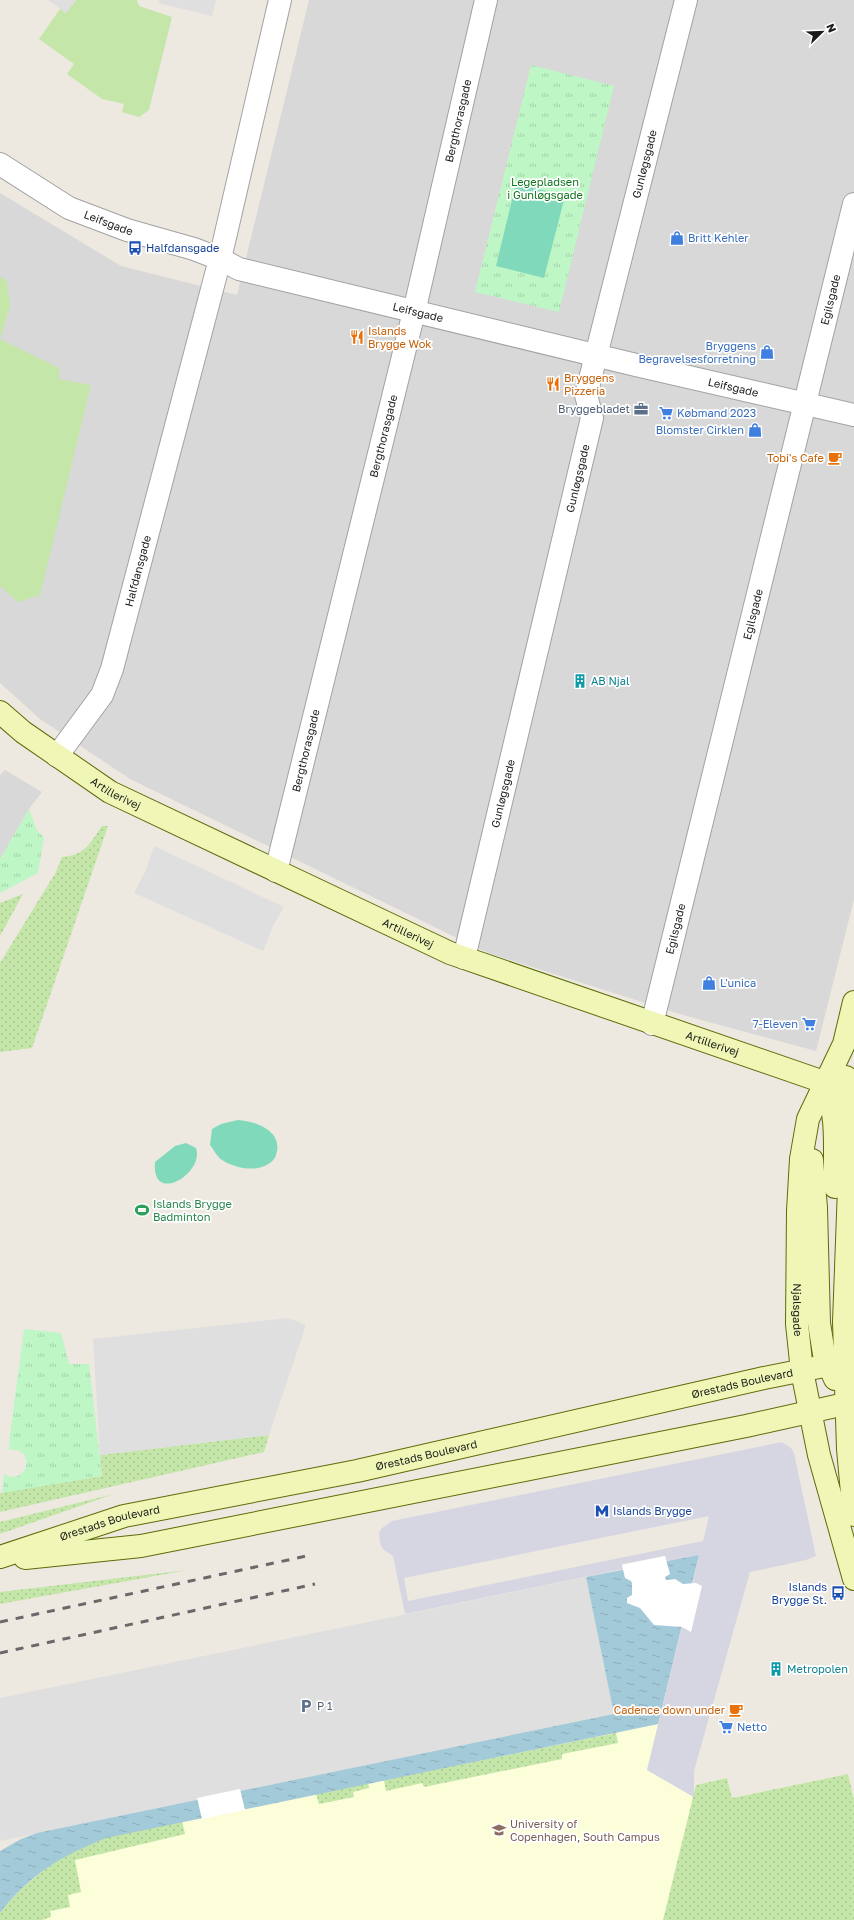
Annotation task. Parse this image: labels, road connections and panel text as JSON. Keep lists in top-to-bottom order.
{
  "streets": {
    "street": [
      "Bergthorasgade",
      "Gunløgsgade",
      "Leifsgade",
      "Egilsgade",
      "Halfdansgade",
      "Artillerivej",
      "Njalsgade",
      "Ørestads Boulevard"
    ]
  },
  "crossings": [
    ["Bergthorasgade", "Leifsgade"],
    ["Bergthorasgade", "Artillerivej"],
    ["Gunløgsgade", "Leifsgade"],
    ["Gunløgsgade", "Artillerivej"],
    ["Leifsgade", "Egilsgade"],
    ["Leifsgade", "Halfdansgade"],
    ["Egilsgade", "Artillerivej"],
    ["Halfdansgade", "Artillerivej"],
    ["Artillerivej", "Njalsgade"],
    ["Njalsgade", "Ørestads Boulevard"]
  ],
  "parks": ["Legepladsen i Gunløgsgade"],
  "places": {
    "shop": [
      "Britt Kehler",
      "Bryggens Begravelsesforretning",
      "Blomster Cirklen",
      "L'unica"
    ],
    "bus stop": ["Halfdansgade", "Islands Brygge St."],
    "restaurant": ["Islands Brygge Wok", "Bryggens Pizzeria"],
    "office": ["Bryggebladet"],
    "supermarket": ["Købmand 2023", "7-Eleven", "Netto"],
    "cafe": ["Tobi's Cafe", "Cadence down under"],
    "building": ["AB Njal", "Metropolen"],
    "sports": ["Islands Brygge Badminton"],
    "metro station": ["Islands Brygge"],
    "parking": ["P 1"],
    "school or university": ["University of Copenhagen, South Campus"]
  },
  "north": "top right"
}
